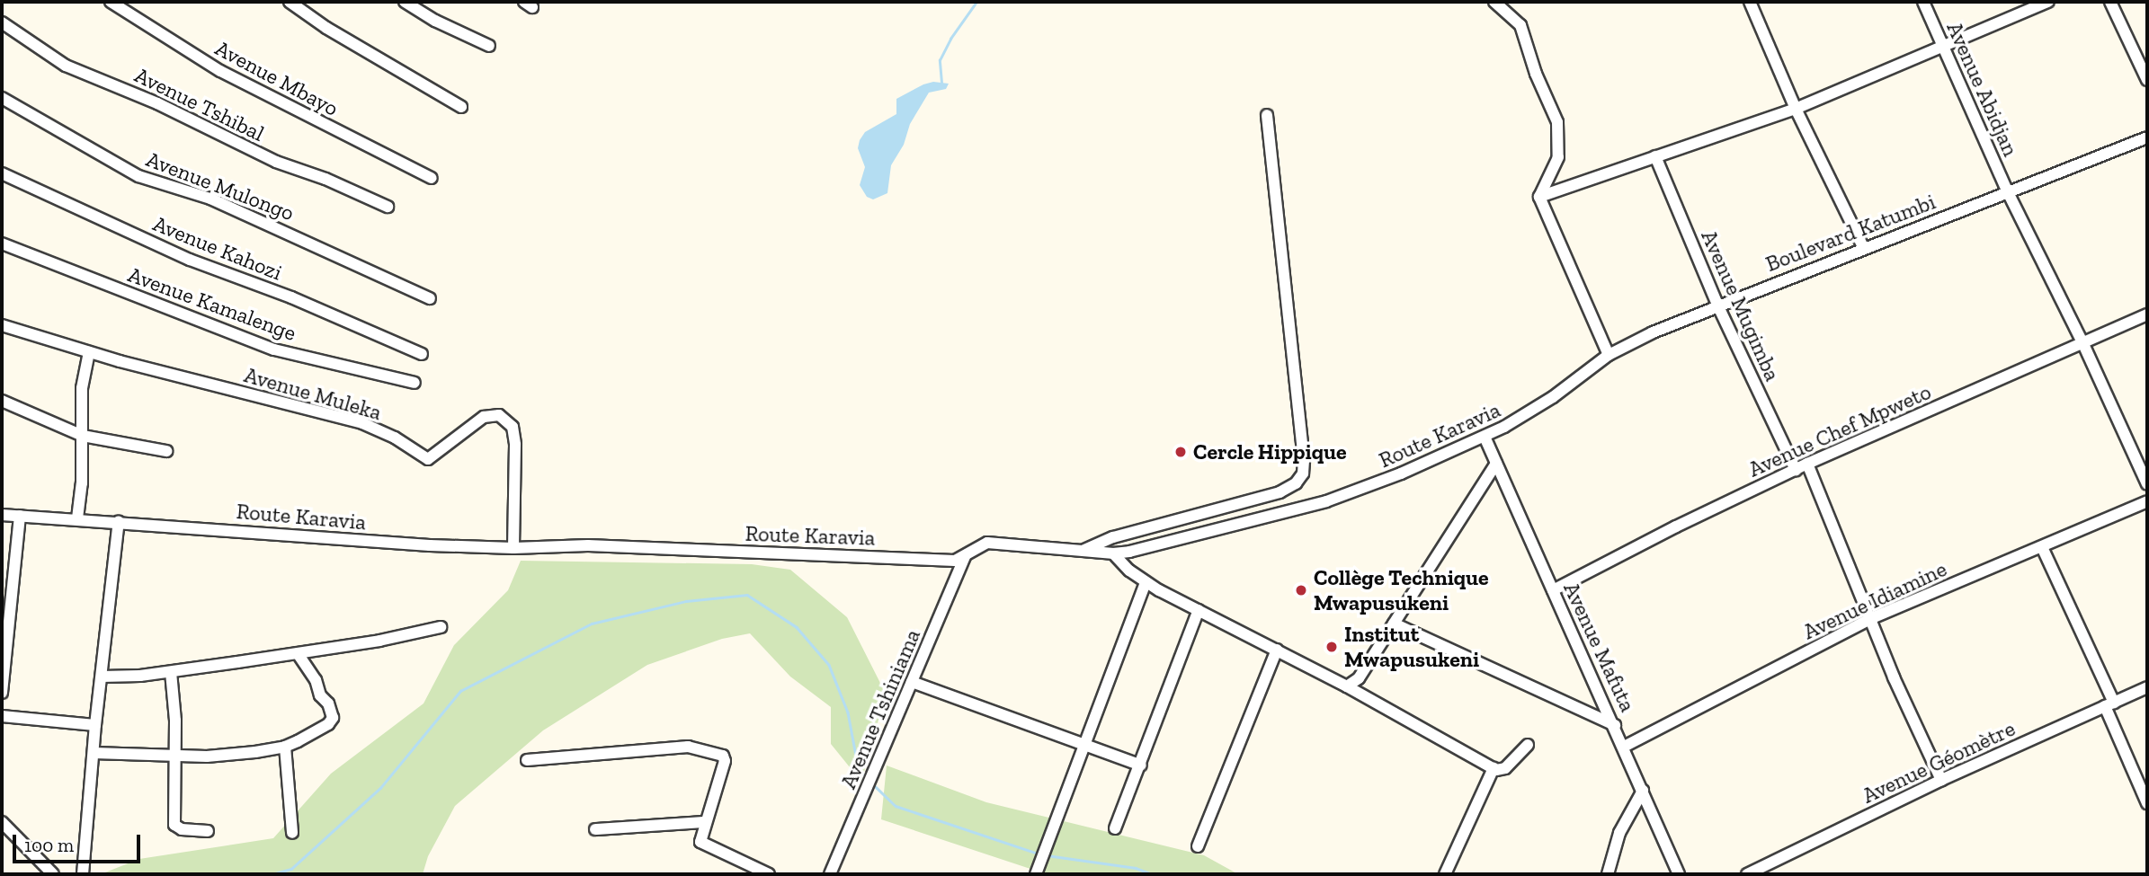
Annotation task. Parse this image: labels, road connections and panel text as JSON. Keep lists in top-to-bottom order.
{
  "streets": {
    "street": [
      "Avenue Mbayo",
      "Avenue Abidjan",
      "Avenue Tshibal",
      "Avenue Mulongo",
      "Boulevard Katumbi",
      "Avenue Kahozi",
      "Avenue Kamalenge",
      "Avenue Mugimba",
      "Avenue Muleka",
      "Avenue Chef Mpweto",
      "Route Karavia",
      "Avenue Idiamine",
      "Avenue Mafuta",
      "Avenue Tshiniama",
      "Avenue Géomètre"
    ]
  },
  "crossings": [
    ["Avenue Abidjan", "Boulevard Katumbi"],
    ["Avenue Abidjan", "Avenue Chef Mpweto"],
    ["Boulevard Katumbi", "Avenue Mugimba"],
    ["Boulevard Katumbi", "Route Karavia"],
    ["Avenue Mugimba", "Avenue Chef Mpweto"],
    ["Avenue Muleka", "Route Karavia"],
    ["Avenue Chef Mpweto", "Avenue Mafuta"],
    ["Route Karavia", "Avenue Mafuta"],
    ["Route Karavia", "Avenue Tshiniama"],
    ["Avenue Idiamine", "Avenue Mafuta"]
  ],
  "places": ["Cercle Hippique", "Collège Technique Mwapusukeni", "Institut Mwapusukeni"],
  "scale_bar": "100 m"
}
